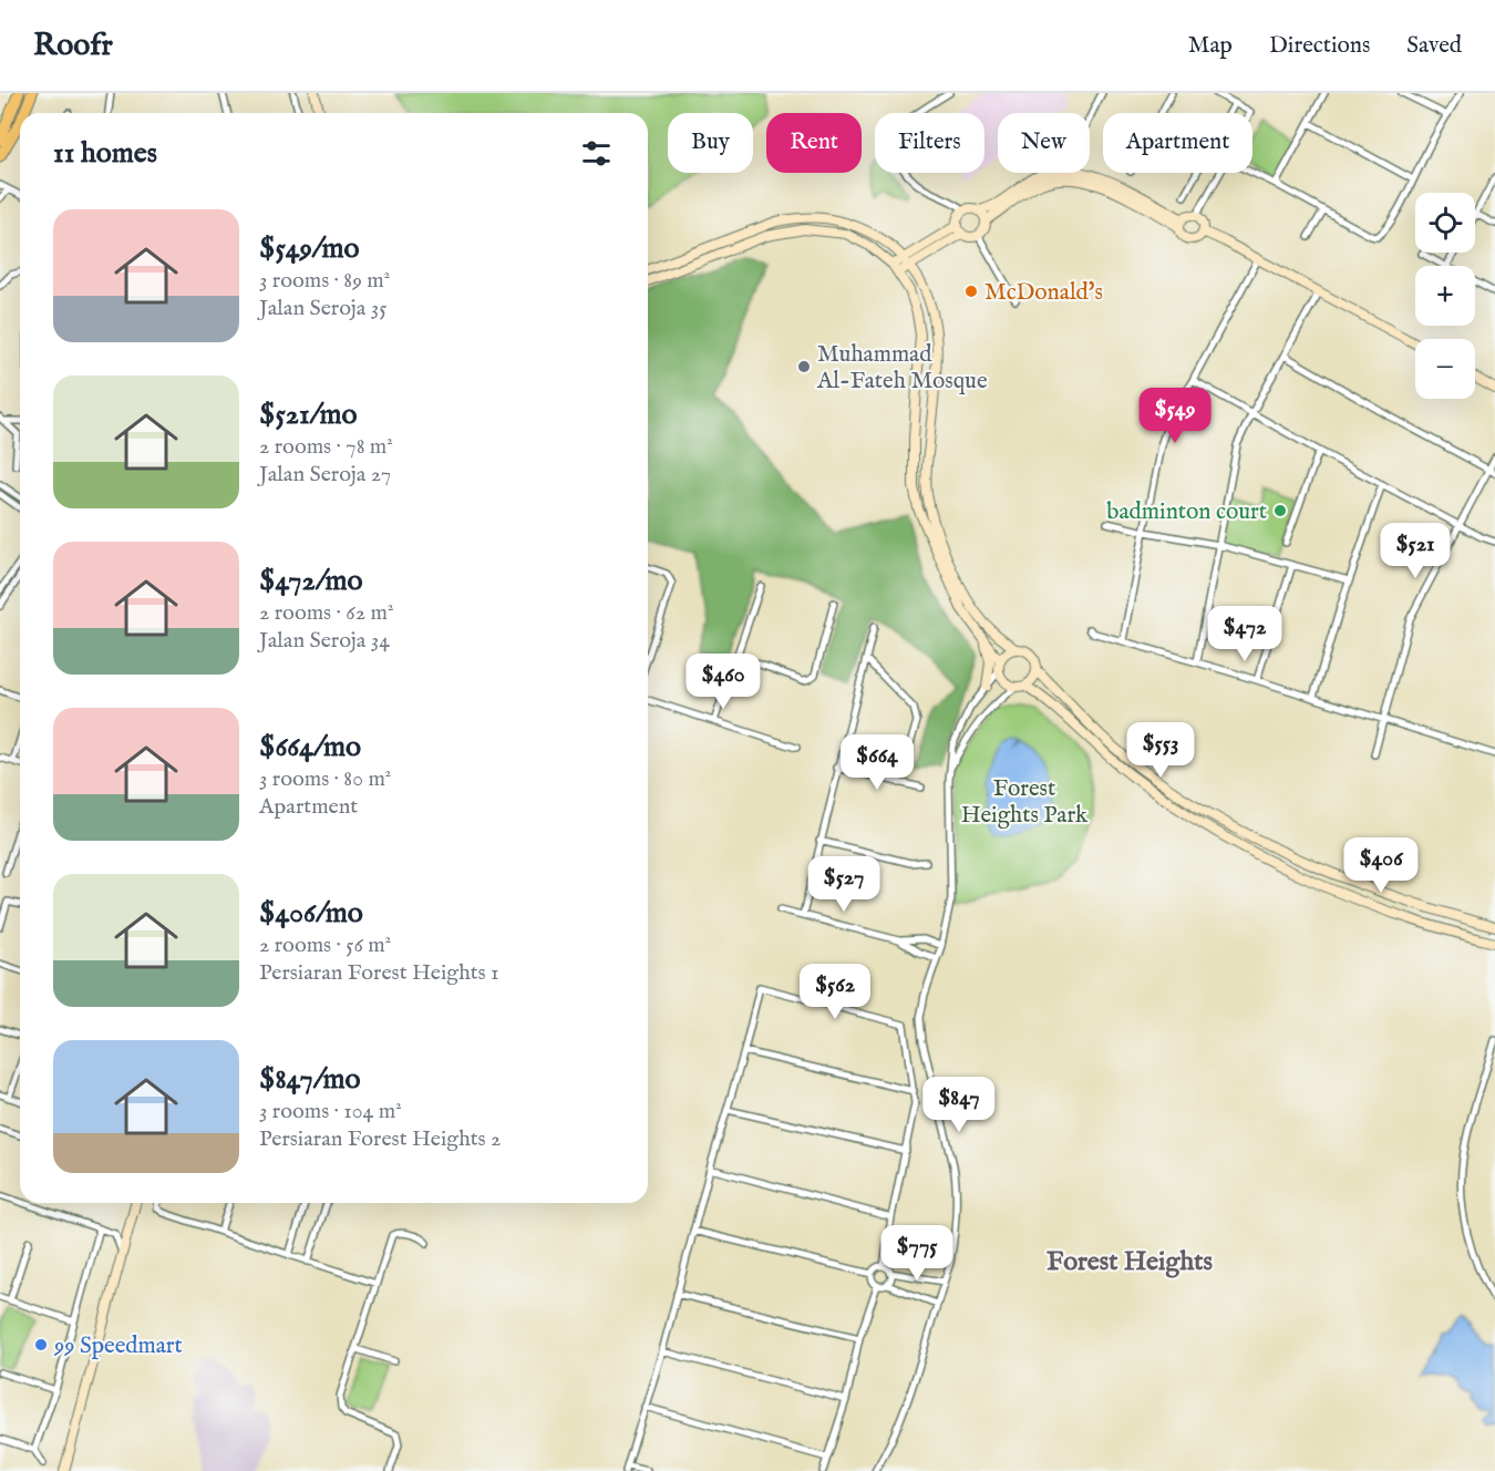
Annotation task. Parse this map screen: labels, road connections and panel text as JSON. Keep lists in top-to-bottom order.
{
  "districts": ["Forest Heights"],
  "parks": ["Forest Heights Park"],
  "places": [
    "McDonald's",
    "Muhammad Al-Fateh Mosque",
    "badminton court",
    "99 Speedmart"
  ],
  "page": {
    "header": "Roofr",
    "nav": ["Map", "Directions", "Saved"],
    "chip": [
      "Buy",
      "Rent",
      "Filters",
      "New",
      "Apartment"
    ],
    "heading": "11 homes",
    "map_buttons": ["+", "−"],
    "list": [
      {
        "name": "$549/mo",
        "note": "3 rooms · 89 m² · Jalan Seroja 35"
      },
      {
        "name": "$521/mo",
        "note": "2 rooms · 78 m² · Jalan Seroja 27"
      },
      {
        "name": "$472/mo",
        "note": "2 rooms · 62 m² · Jalan Seroja 34"
      },
      {
        "name": "$664/mo",
        "note": "3 rooms · 80 m² · Apartment"
      },
      {
        "name": "$406/mo",
        "note": "2 rooms · 56 m² · Persiaran Forest Heights 1"
      },
      {
        "name": "$847/mo",
        "note": "3 rooms · 104 m² · Persiaran Forest Heights 2"
      }
    ],
    "price": [
      "$549",
      "$521",
      "$472",
      "$460",
      "$553",
      "$664",
      "$406",
      "$527",
      "$562",
      "$847",
      "$775"
    ]
  }
}
